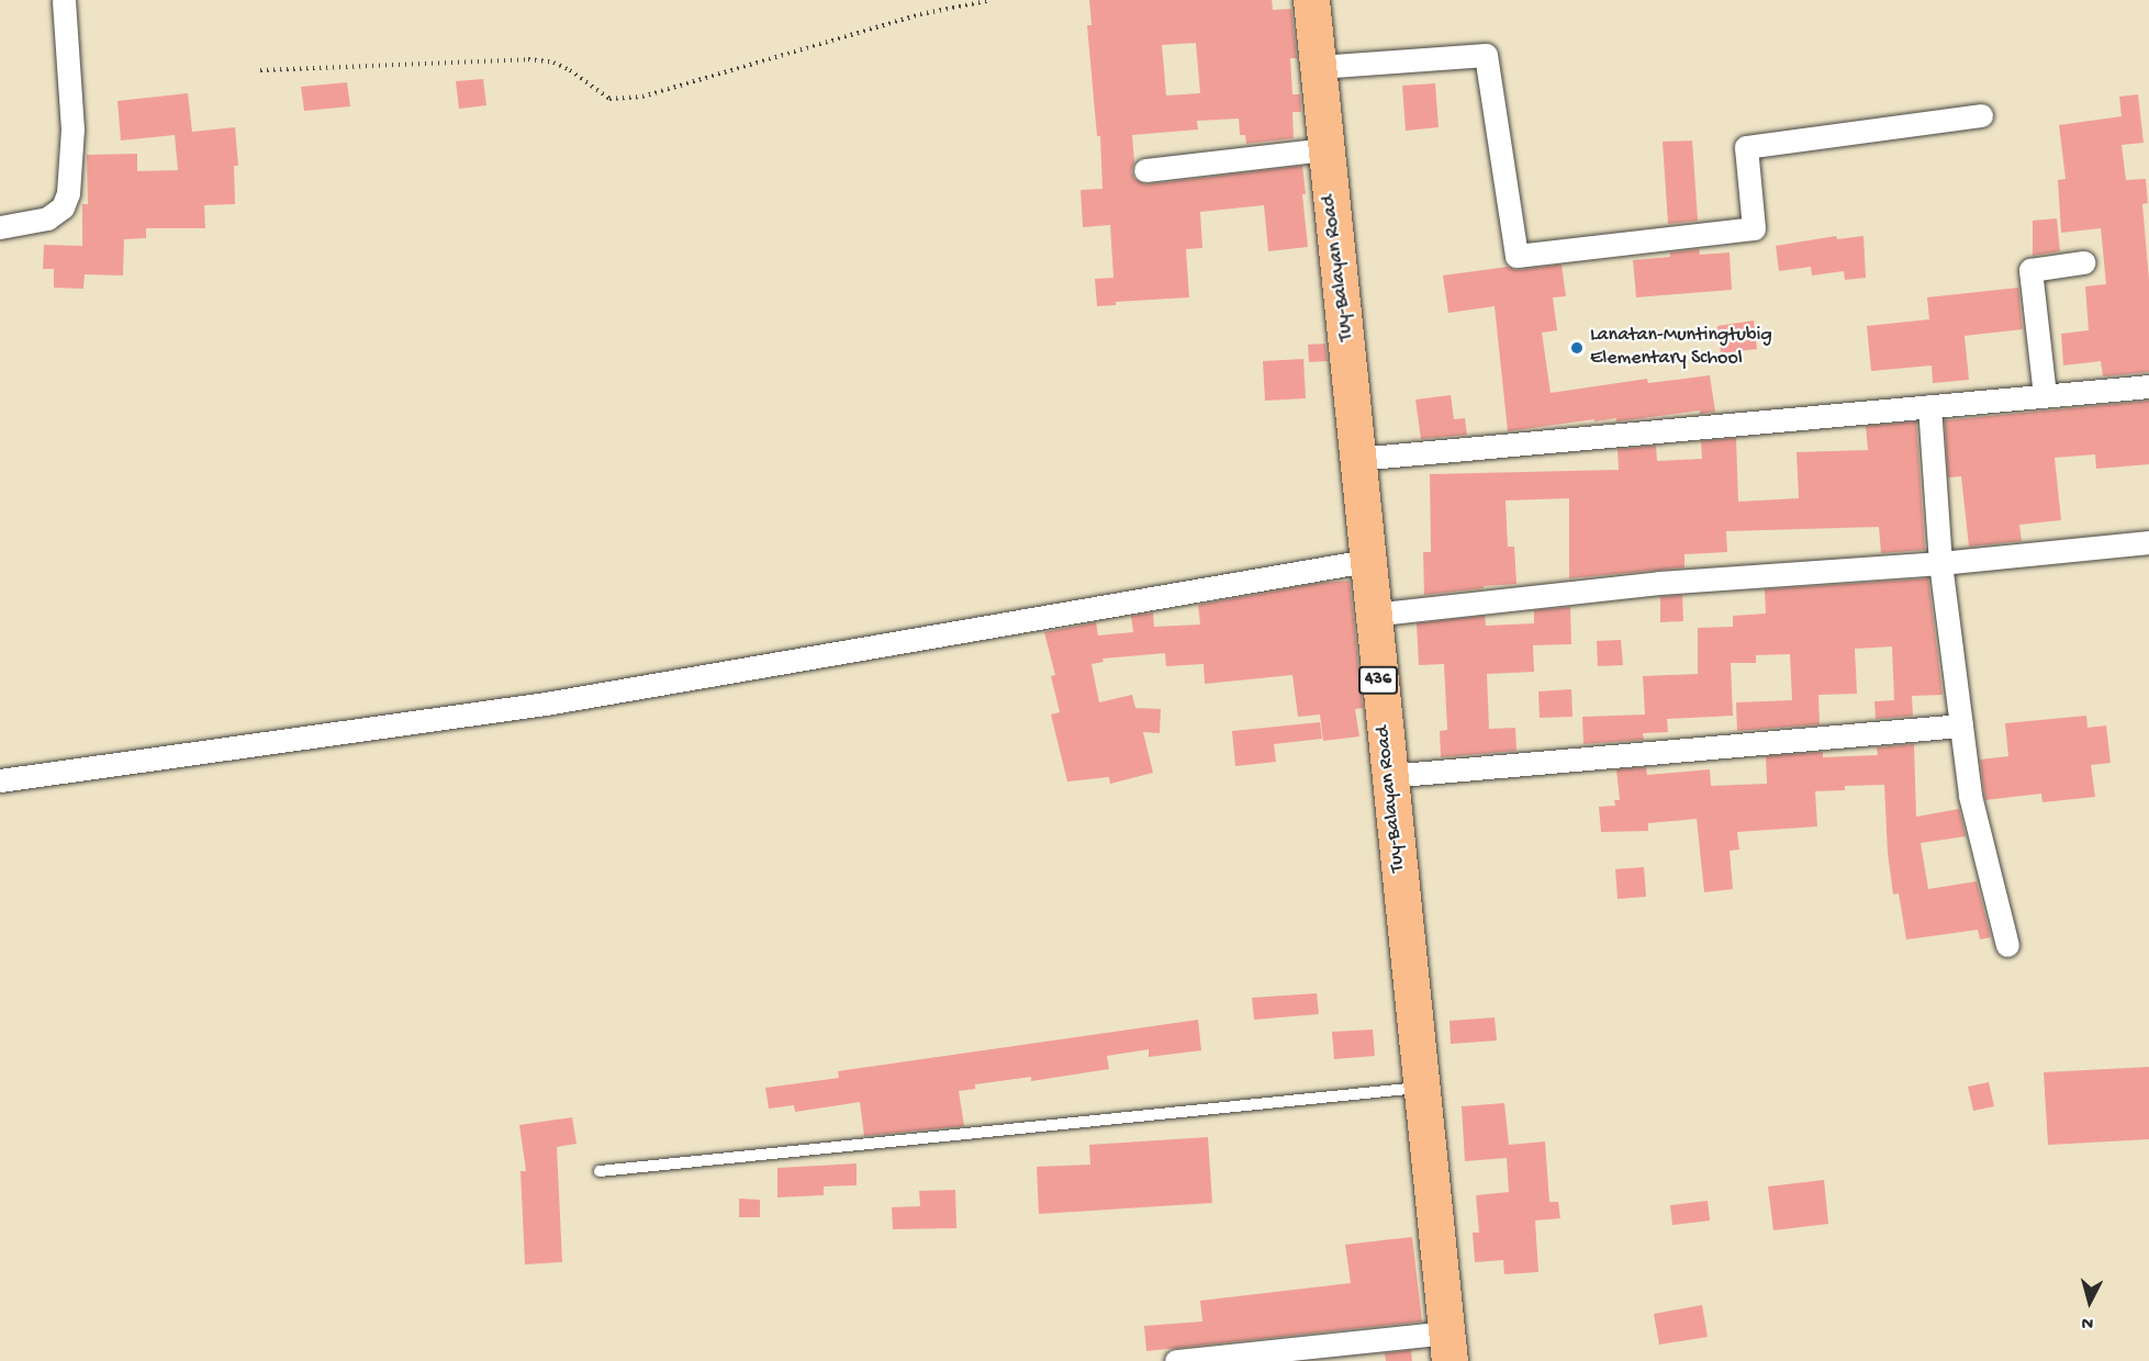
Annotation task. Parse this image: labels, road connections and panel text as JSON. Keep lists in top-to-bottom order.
{
  "streets": {
    "main road": ["Tuy-Balayan Road", "436"]
  },
  "places": ["Lanatan-Muntingtubig Elementary School"],
  "north": "bottom"
}
